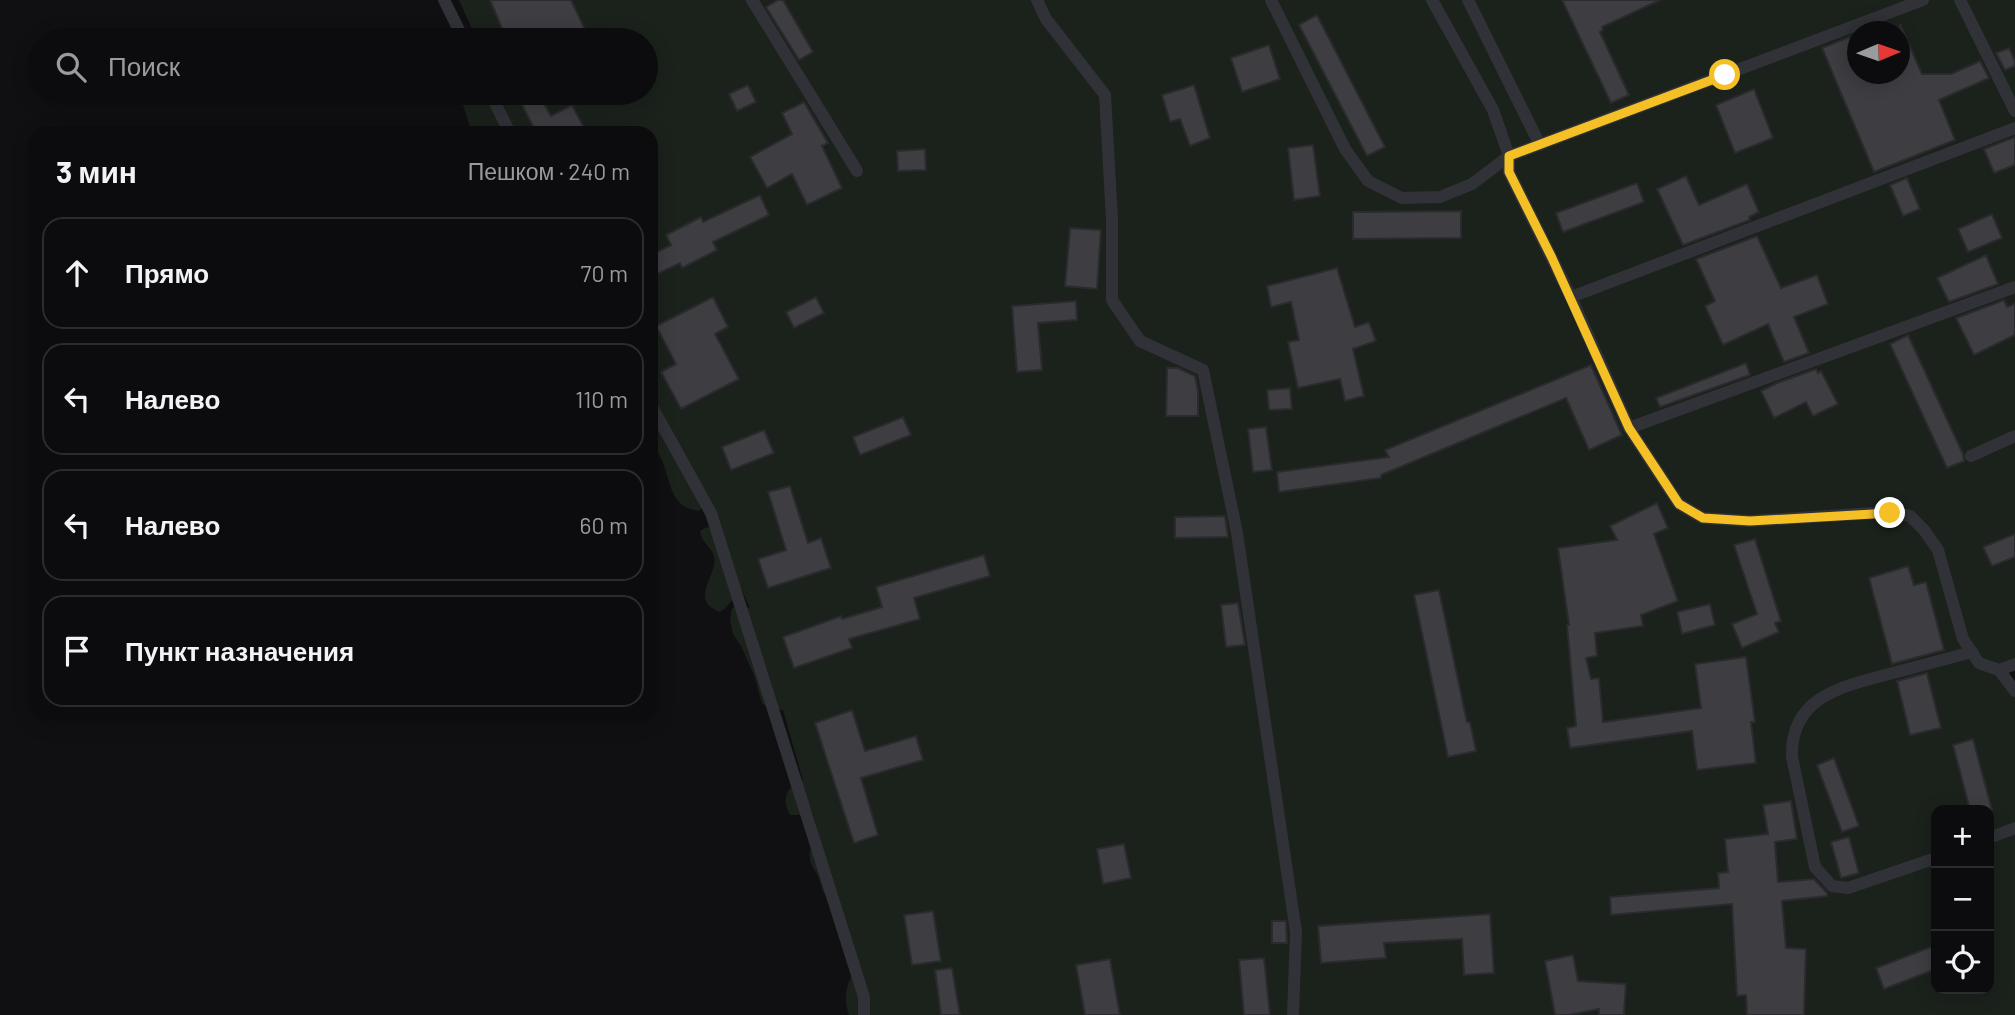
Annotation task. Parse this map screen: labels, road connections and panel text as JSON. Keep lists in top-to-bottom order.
{
  "north": "right",
  "page": {
    "search": "Поиск",
    "heading": ["3 мин", "Пешком · 240 m"],
    "list": [
      ["Прямо", "70 m"],
      ["Налево", "110 m"],
      ["Налево", "60 m"],
      "Пункт назначения"
    ],
    "map_buttons": ["+", "−"]
  }
}
